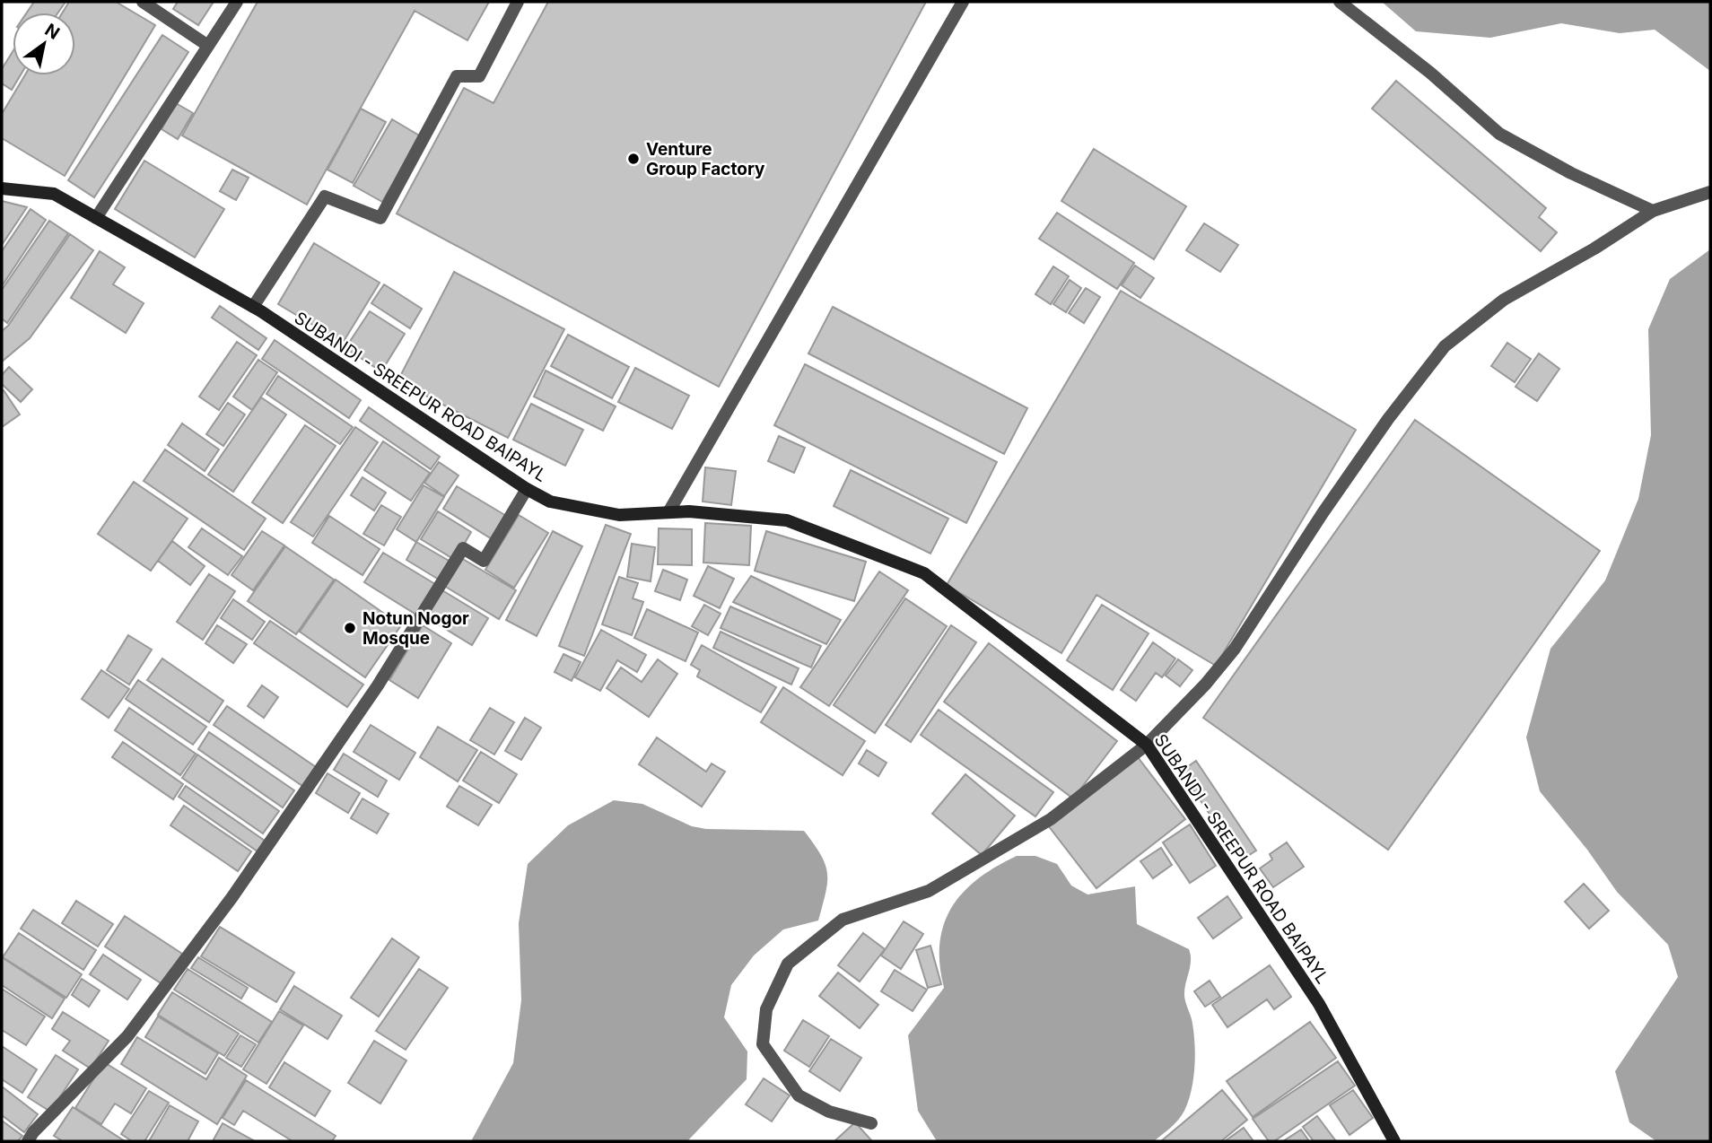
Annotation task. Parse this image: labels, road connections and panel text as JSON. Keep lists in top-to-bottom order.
{
  "streets": {
    "street": ["SUBANDI - SREEPUR ROAD BAIPAYL"]
  },
  "places": ["Venture Group Factory", "Notun Nogor Mosque"],
  "north": "top right"
}
